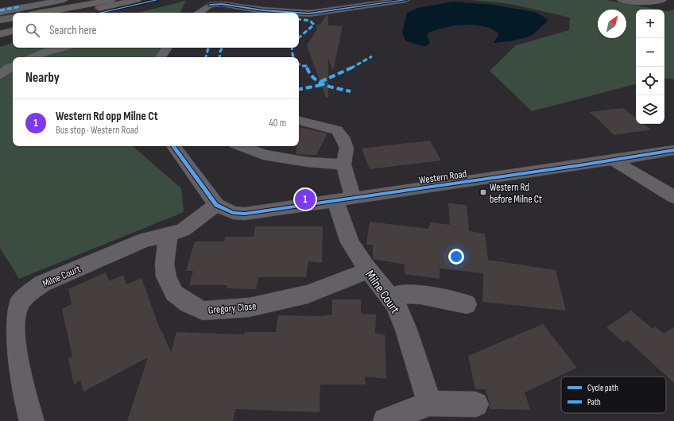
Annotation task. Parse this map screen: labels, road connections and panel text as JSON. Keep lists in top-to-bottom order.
{
  "streets": {
    "street": ["Western Road", "Milne Court", "Gregory Close"]
  },
  "crossings": [
    ["Western Road", "Milne Court"],
    ["Milne Court", "Gregory Close"]
  ],
  "places": {
    "transit": ["Western Rd before Milne Ct"]
  },
  "legend": ["Cycle path", "Path"],
  "north": "top right",
  "page": {
    "map_buttons": ["+", "−"],
    "search": "Search here",
    "heading": "Nearby",
    "list": [
      {
        "mark": "1",
        "name": "Western Rd opp Milne Ct",
        "note": "Bus stop · Western Road",
        "value": "40 m"
      }
    ],
    "pins": "1"
  }
}
